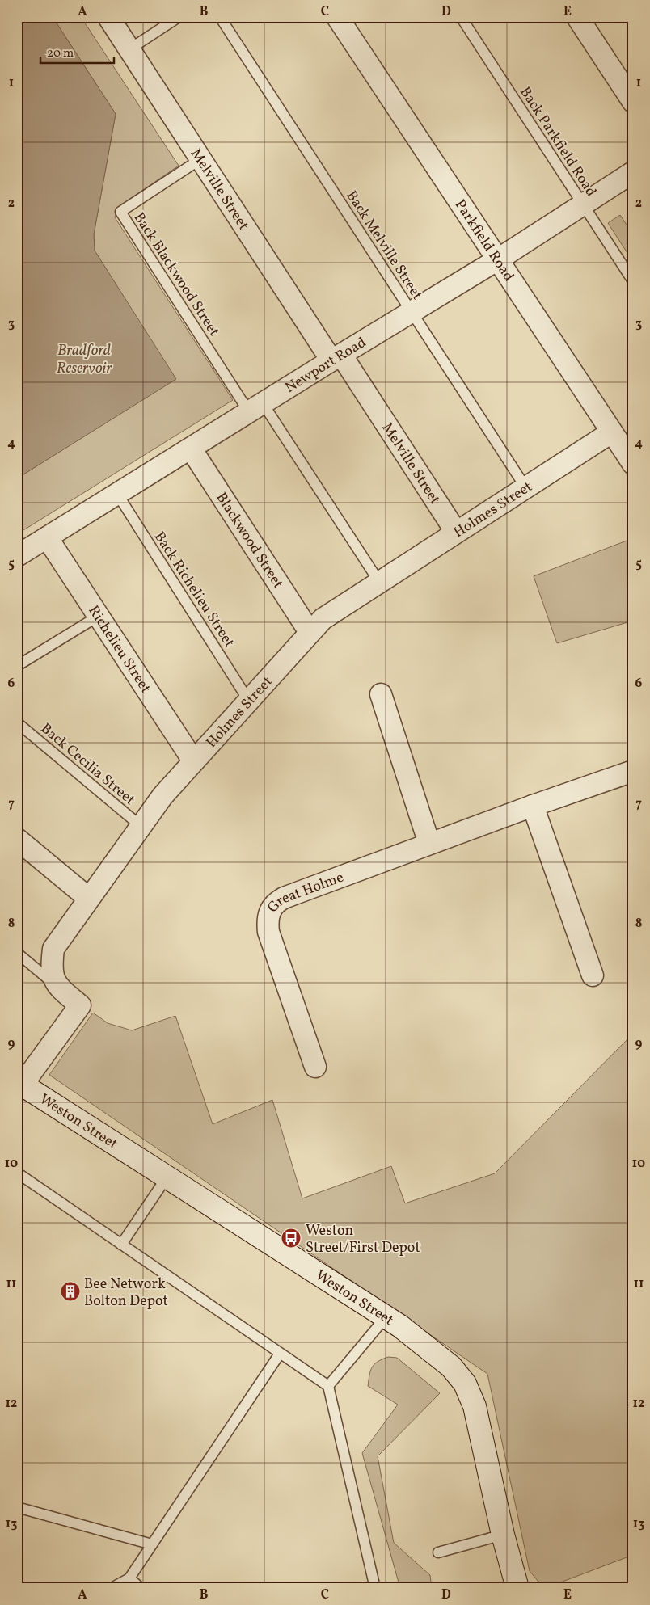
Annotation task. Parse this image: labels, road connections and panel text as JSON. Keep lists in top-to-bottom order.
{
  "streets": {
    "street": [
      "Melville Street",
      "Parkfield Road",
      "Newport Road",
      "Holmes Street",
      "Blackwood Street",
      "Richelieu Street",
      "Great Holme",
      "Weston Street"
    ],
    "lane": [
      "Back Parkfield Road",
      "Back Melville Street",
      "Back Blackwood Street",
      "Back Richelieu Street",
      "Back Cecilia Street"
    ]
  },
  "crossings": [
    ["Back Parkfield Road", "Newport Road"],
    ["Melville Street", "Back Blackwood Street"],
    ["Melville Street", "Newport Road"],
    ["Melville Street", "Holmes Street"],
    ["Parkfield Road", "Newport Road"],
    ["Parkfield Road", "Holmes Street"],
    ["Back Melville Street", "Newport Road"],
    ["Back Melville Street", "Holmes Street"],
    ["Back Blackwood Street", "Newport Road"],
    ["Back Blackwood Street", "Holmes Street"],
    ["Newport Road", "Blackwood Street"],
    ["Newport Road", "Back Richelieu Street"],
    ["Newport Road", "Richelieu Street"],
    ["Holmes Street", "Blackwood Street"],
    ["Holmes Street", "Back Richelieu Street"],
    ["Holmes Street", "Richelieu Street"],
    ["Holmes Street", "Back Cecilia Street"]
  ],
  "water": ["Bradford Reservoir"],
  "places": {
    "bus stop": ["Weston Street/First Depot"],
    "building": ["Bee Network Bolton Depot"]
  },
  "scale_bar": "20 m",
  "grid": {
    "columns": [
      "A",
      "B",
      "C",
      "D",
      "E"
    ],
    "rows": [
      "1",
      "2",
      "3",
      "4",
      "5",
      "6",
      "7",
      "8",
      "9",
      "10",
      "11",
      "12",
      "13"
    ]
  }
}
